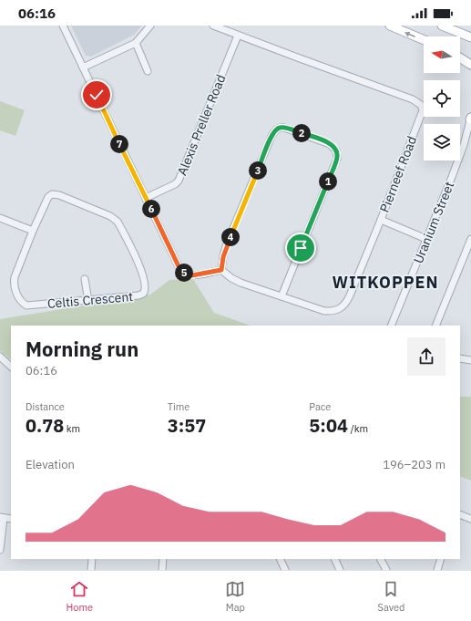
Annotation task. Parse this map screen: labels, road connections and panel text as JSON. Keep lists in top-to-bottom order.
{
  "streets": {
    "street": [
      "Alexis Preller Road",
      "Pierneef Road",
      "Uranium Street",
      "Celtis Crescent"
    ]
  },
  "crossings": [
    ["Alexis Preller Road", "Pierneef Road"]
  ],
  "districts": ["WITKOPPEN"],
  "north": "left",
  "page": {
    "status": "06:16",
    "pins": [
      "2",
      "7",
      "3",
      "1",
      "6",
      "4",
      "5"
    ],
    "heading": ["Morning run", "06:16"],
    "stats": [
      ["Distance", "0.78 km"],
      ["Time", "3:57"],
      ["Pace", "5:04 /km"]
    ],
    "chart": ["Elevation", "196–203 m"],
    "tabs": ["Home", "Map", "Saved"]
  }
}
